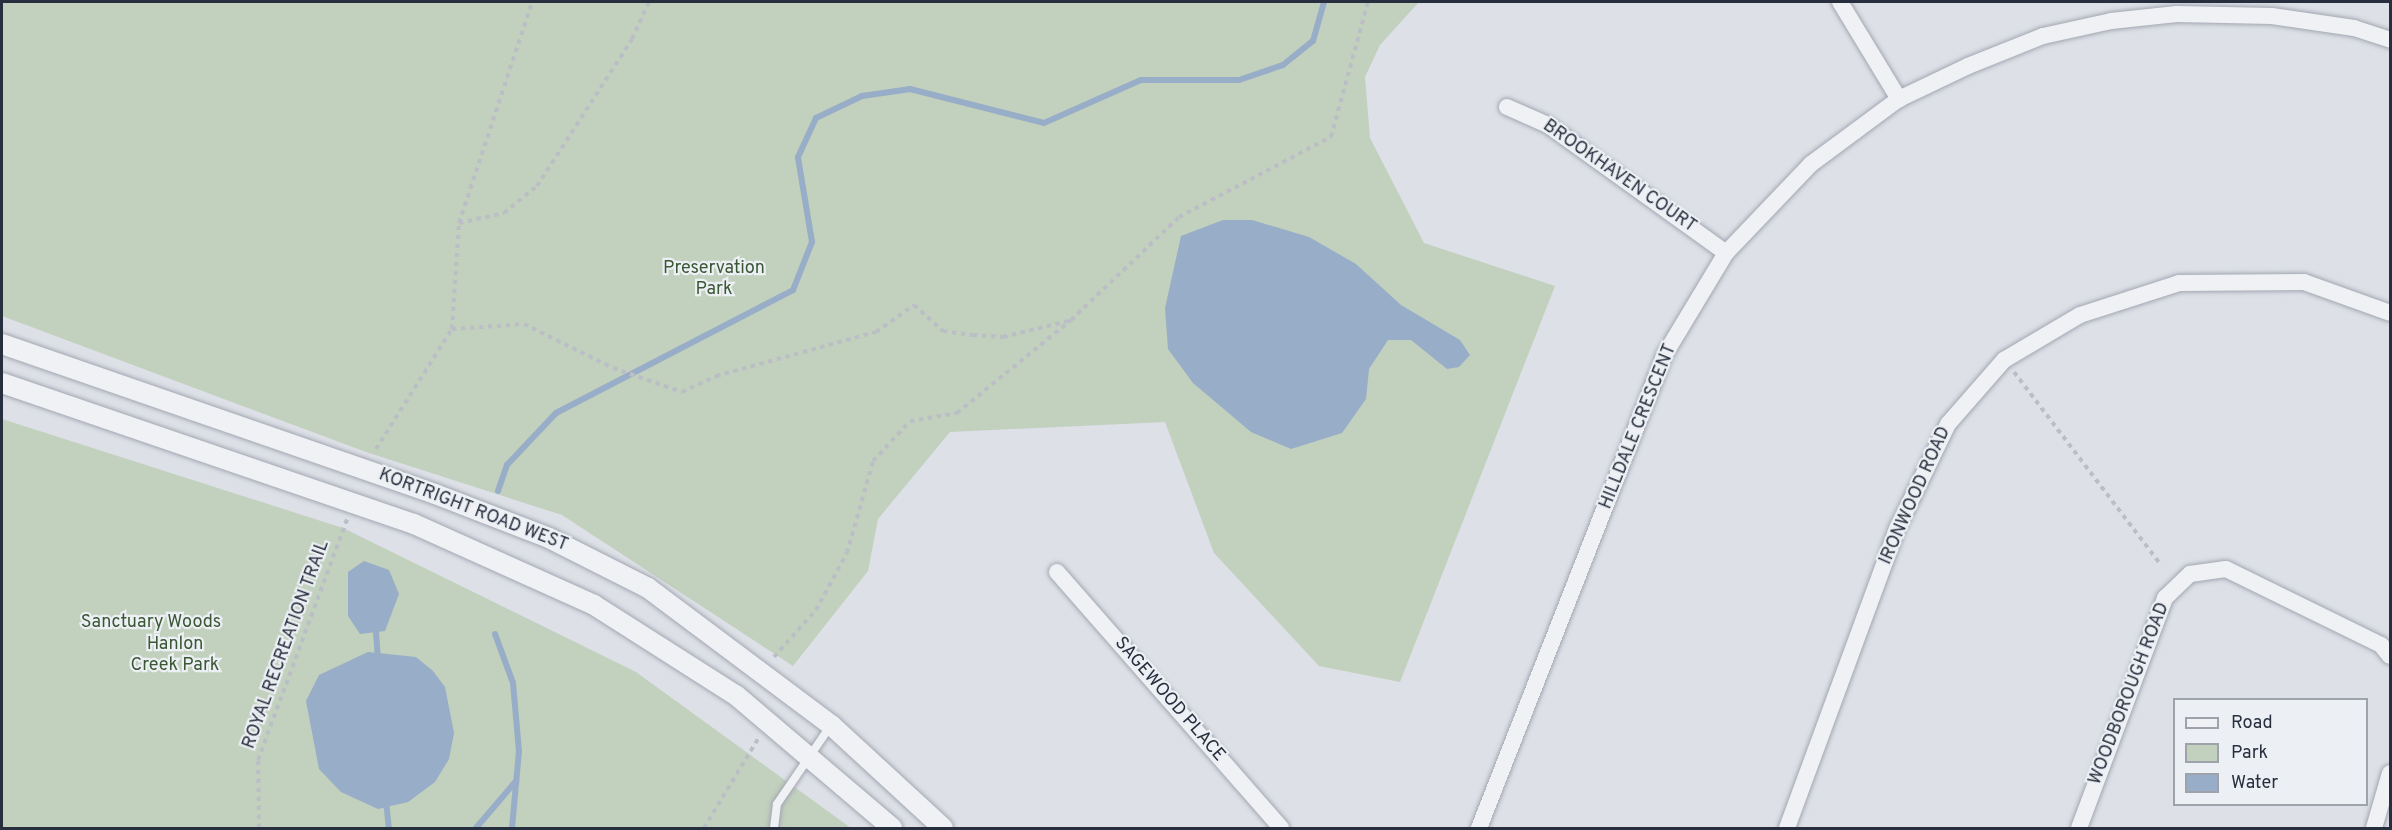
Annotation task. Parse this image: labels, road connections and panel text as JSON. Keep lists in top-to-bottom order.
{
  "streets": {
    "street": [
      "BROOKHAVEN COURT",
      "HILLDALE CRESCENT",
      "IRONWOOD ROAD",
      "KORTRIGHT ROAD WEST",
      "WOODBOROUGH ROAD",
      "SAGEWOOD PLACE"
    ],
    "path": ["ROYAL RECREATION TRAIL"]
  },
  "crossings": [
    ["BROOKHAVEN COURT", "HILLDALE CRESCENT"]
  ],
  "parks": ["Preservation Park", "Sanctuary Woods", "Hanlon Creek Park"],
  "legend": ["Road", "Park", "Water"]
}
